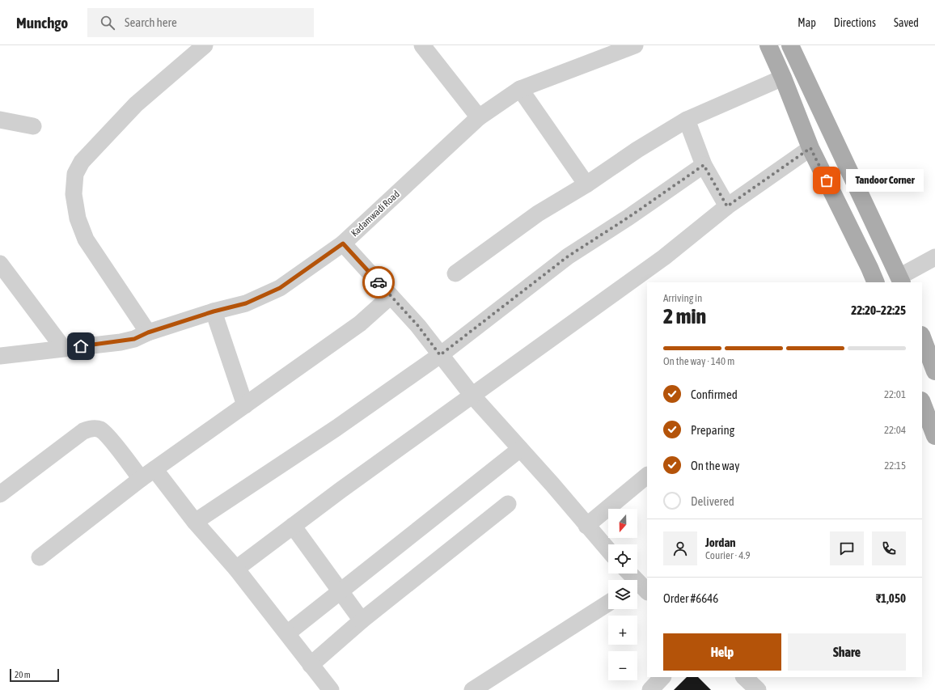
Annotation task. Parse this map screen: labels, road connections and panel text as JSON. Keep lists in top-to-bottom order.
{
  "streets": {
    "street": ["Kadamwadi Road"]
  },
  "places": ["Tandoor Corner"],
  "scale_bar": "20 m",
  "north": "bottom",
  "page": {
    "header": "Munchgo",
    "search": "Search here",
    "nav": ["Map", "Directions", "Saved"],
    "bubble": "Tandoor Corner",
    "heading": ["2 min", "Arriving in", "22:20–22:25"],
    "panel": [
      "Jordan",
      "Courier · 4.9",
      "Order #6646",
      "₹1,050"
    ],
    "bar": "On the way · 140 m",
    "list": [
      ["Confirmed", "22:01"],
      ["Preparing", "22:04"],
      ["On the way", "22:15"],
      "Delivered"
    ],
    "map_buttons": ["+", "−"],
    "buttons": ["Help", "Share"],
    "scale": "20 m"
  }
}
